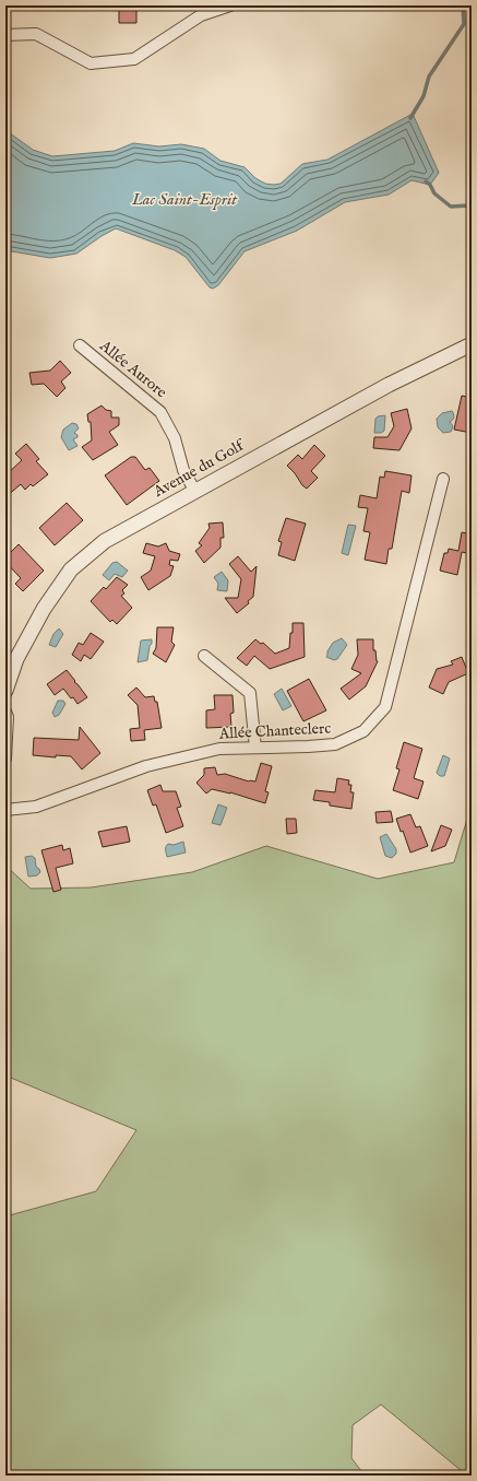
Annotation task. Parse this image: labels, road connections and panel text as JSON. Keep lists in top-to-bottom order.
{
  "streets": {
    "street": ["Allée Aurore", "Avenue du Golf", "Allée Chanteclerc"]
  },
  "crossings": [
    ["Allée Aurore", "Avenue du Golf"]
  ],
  "water": ["Lac Saint-Esprit"]
}
